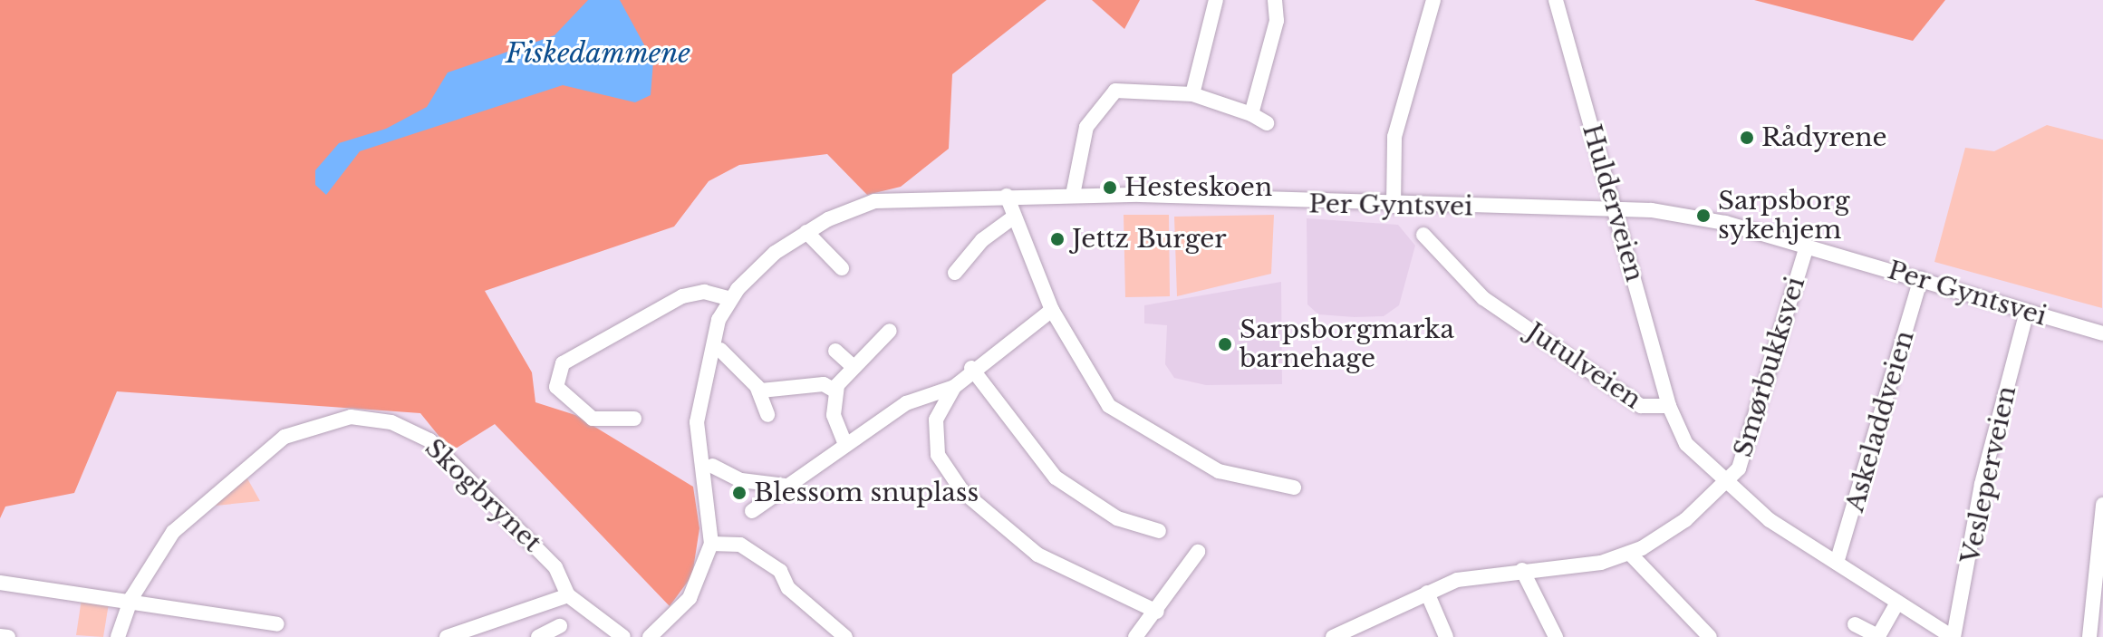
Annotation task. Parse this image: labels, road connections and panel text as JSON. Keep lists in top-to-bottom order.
{
  "streets": {
    "street": [
      "Hulderveien",
      "Per Gyntsvei",
      "Jutulveien",
      "Smørbukksvei",
      "Askeladdveien",
      "Vesleperveien",
      "Skogbrynet"
    ]
  },
  "crossings": [
    ["Hulderveien", "Per Gyntsvei"],
    ["Hulderveien", "Jutulveien"],
    ["Per Gyntsvei", "Smørbukksvei"],
    ["Per Gyntsvei", "Askeladdveien"],
    ["Per Gyntsvei", "Vesleperveien"],
    ["Jutulveien", "Smørbukksvei"],
    ["Jutulveien", "Askeladdveien"],
    ["Jutulveien", "Vesleperveien"]
  ],
  "water": ["Fiskedammene"],
  "places": [
    "Rådyrene",
    "Hesteskoen",
    "Sarpsborg sykehjem",
    "Jettz Burger",
    "Sarpsborgmarka barnehage",
    "Blessom snuplass"
  ]
}
